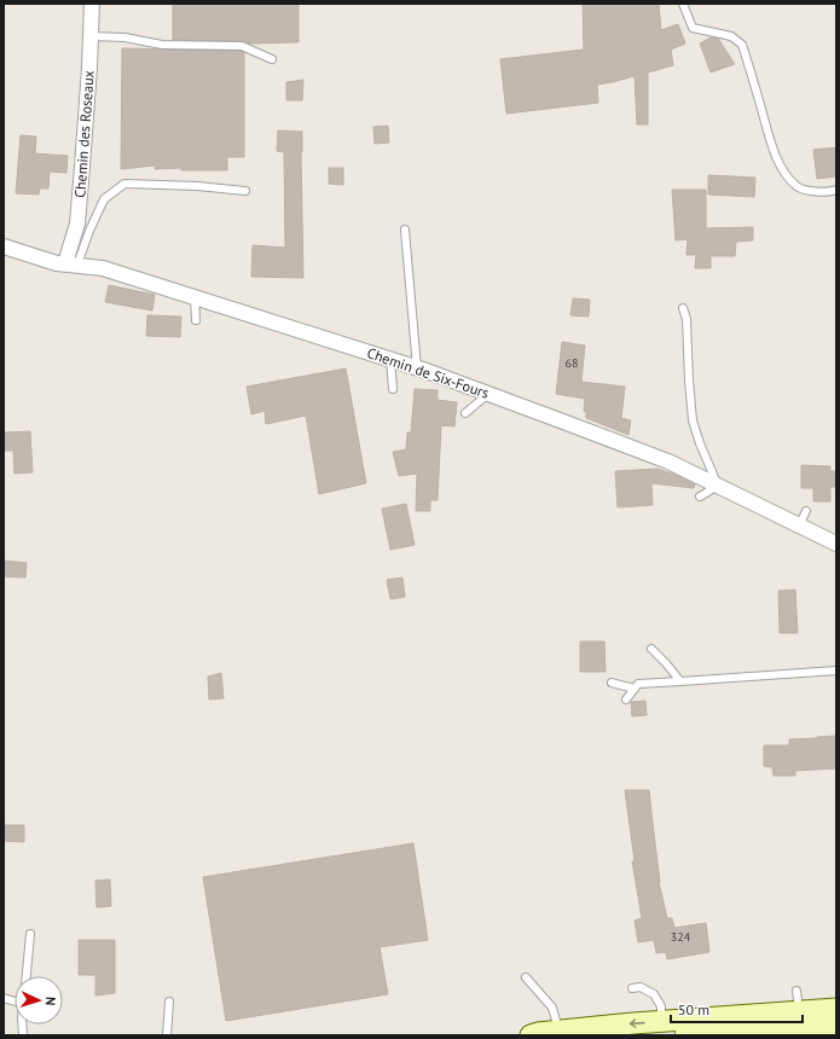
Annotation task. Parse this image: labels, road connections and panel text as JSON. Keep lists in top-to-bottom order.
{
  "streets": {
    "street": ["Chemin des Roseaux", "Chemin de Six-Fours"]
  },
  "crossings": [
    ["Chemin des Roseaux", "Chemin de Six-Fours"]
  ],
  "house_numbers": ["68", "324"],
  "scale_bar": "50 m",
  "north": "right"
}
